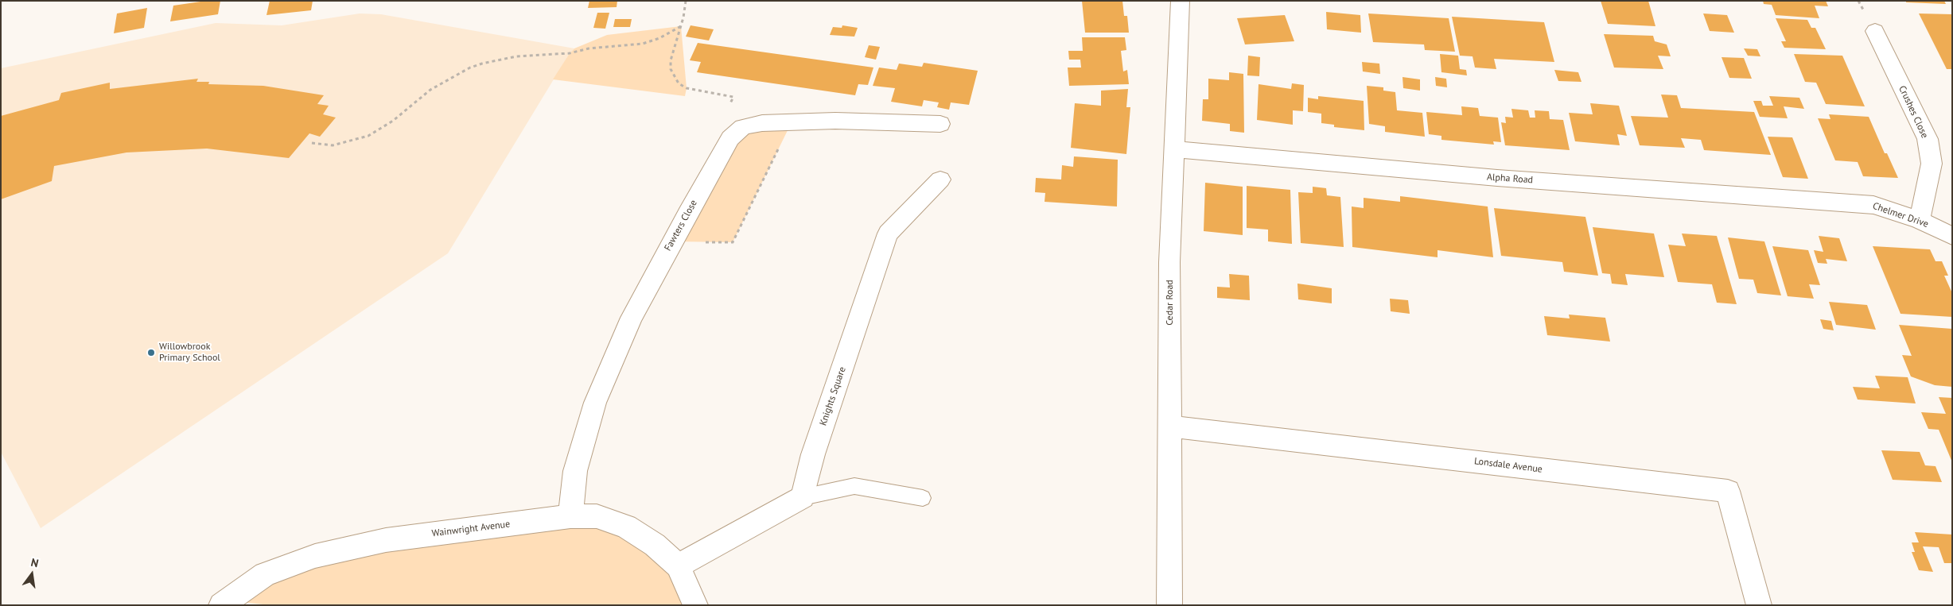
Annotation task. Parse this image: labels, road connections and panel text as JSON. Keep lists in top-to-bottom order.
{
  "streets": {
    "street": [
      "Crushes Close",
      "Alpha Road",
      "Chelmer Drive",
      "Fawters Close",
      "Cedar Road",
      "Knights Square",
      "Lonsdale Avenue",
      "Wainwright Avenue"
    ]
  },
  "crossings": [
    ["Crushes Close", "Chelmer Drive"],
    ["Alpha Road", "Chelmer Drive"],
    ["Alpha Road", "Cedar Road"],
    ["Fawters Close", "Wainwright Avenue"],
    ["Cedar Road", "Lonsdale Avenue"]
  ],
  "places": ["Willowbrook Primary School"],
  "north": "top"
}
